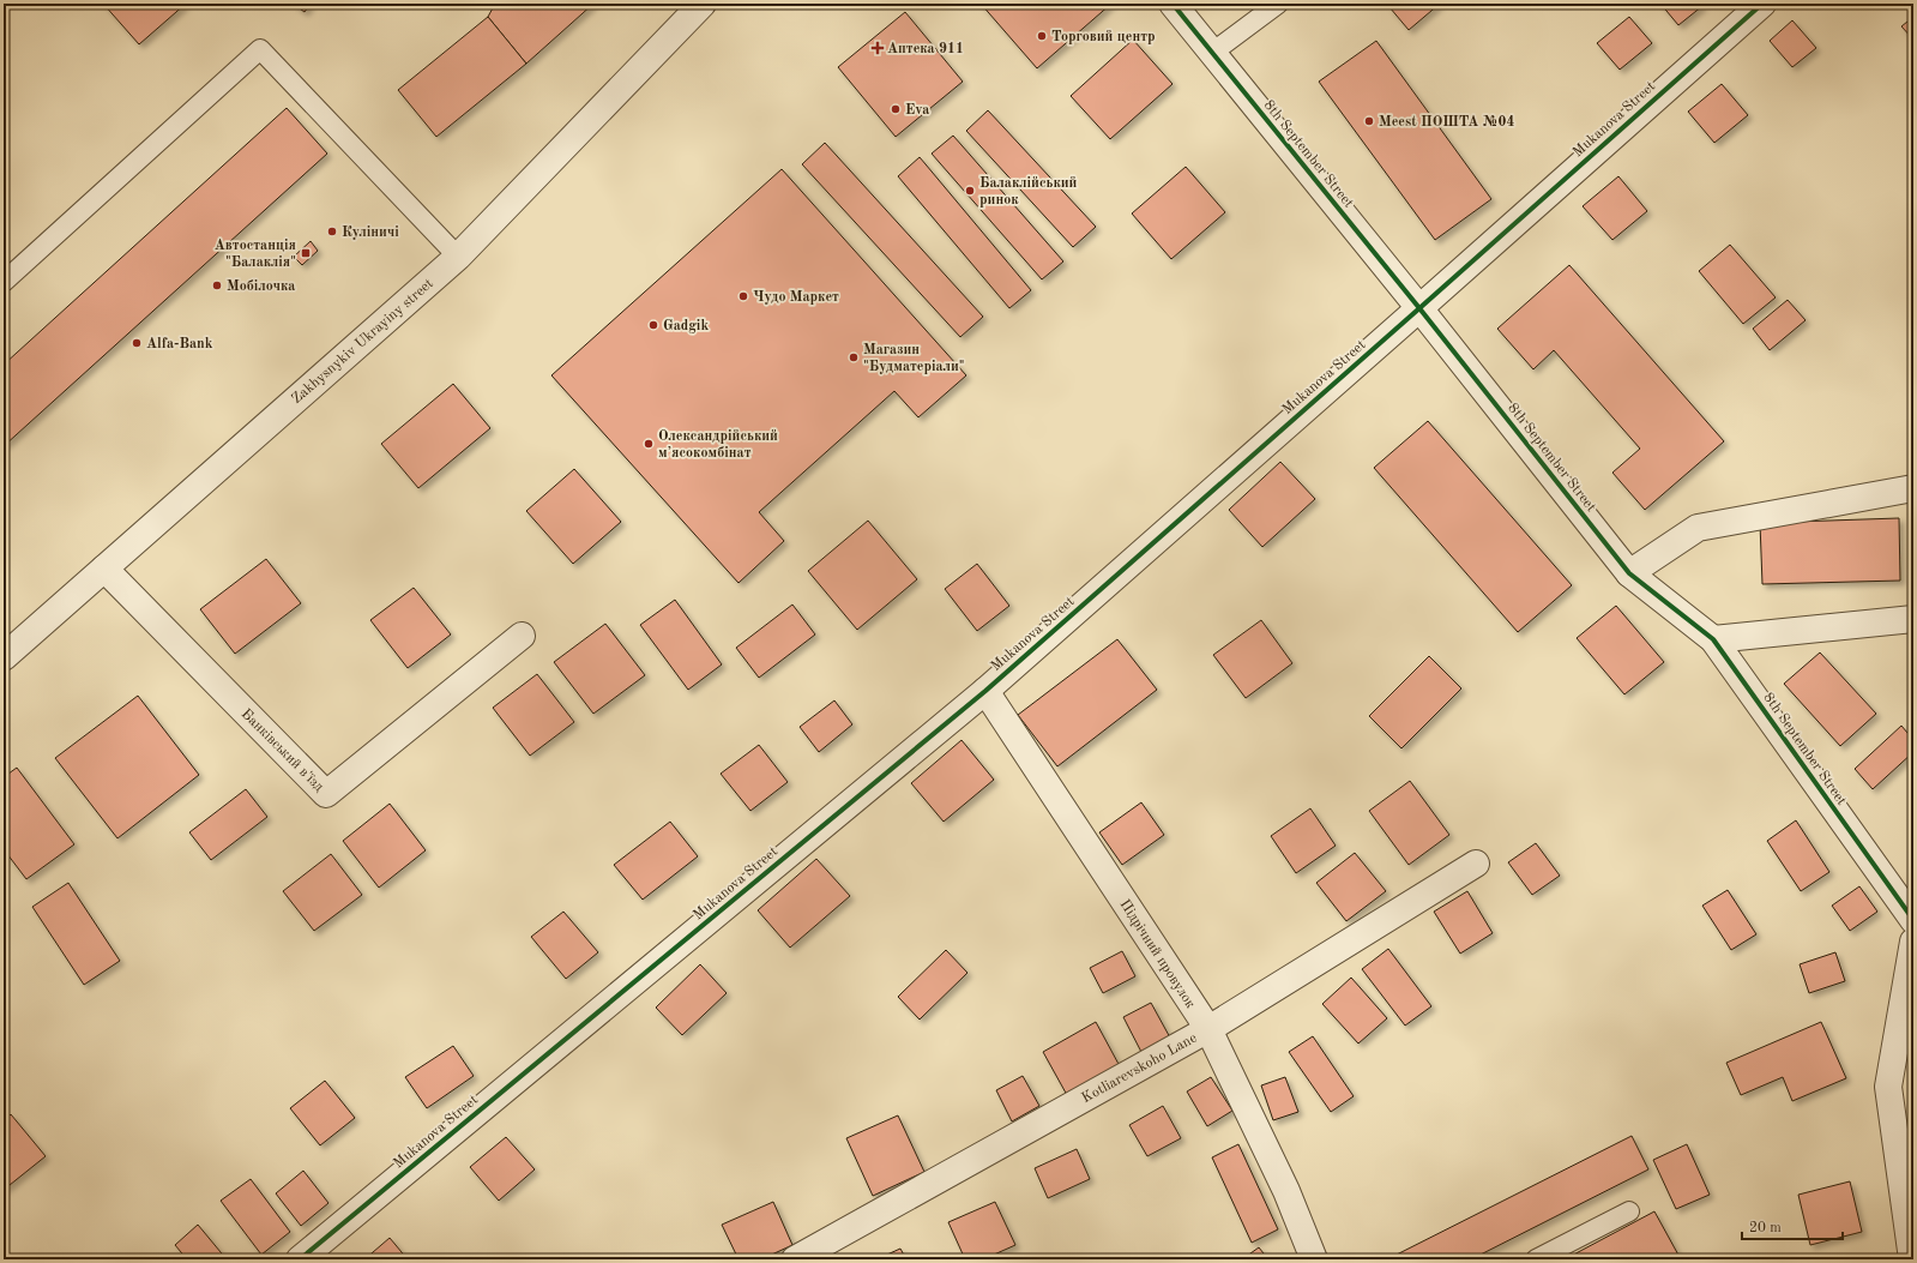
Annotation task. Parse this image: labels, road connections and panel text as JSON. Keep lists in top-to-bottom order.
{
  "streets": {
    "street": [
      "Mukanova Street",
      "8th September Street",
      "Zakhysnykiv Ukrayiny street",
      "Банківський в'їзд",
      "Підрічний провулок",
      "Kotliarevskoho Lane"
    ]
  },
  "crossings": [
    ["Mukanova Street", "8th September Street"],
    ["Mukanova Street", "Підрічний провулок"],
    ["Zakhysnykiv Ukrayiny street", "Банківський в'їзд"],
    ["Підрічний провулок", "Kotliarevskoho Lane"]
  ],
  "places": {
    "other": [
      "Торговий центр",
      "Eva",
      "Meest ПОШТА №04",
      "Балаклійський ринок",
      "Куліничі",
      "Мобілочка",
      "Чудо Маркет",
      "Gadgik",
      "Alfa-Bank",
      "Магазин \"Будматеріали\"",
      "Олександрійський мʼясокомбінат"
    ],
    "health": ["Аптека 911"],
    "transit": ["Автостанція \"Балаклія\""]
  },
  "scale_bar": "20 m"
}
